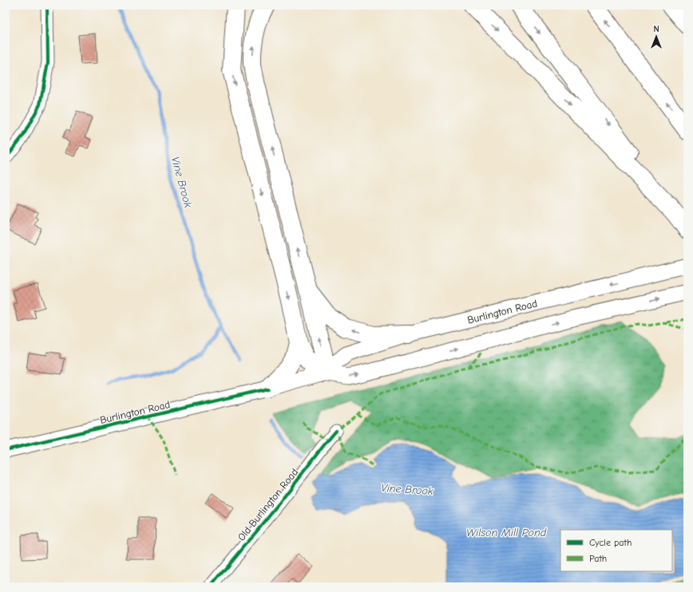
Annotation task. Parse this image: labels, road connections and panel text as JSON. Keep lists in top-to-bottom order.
{
  "streets": {
    "main road": ["Burlington Road"],
    "street": ["Old Burlington Road"]
  },
  "water": ["Vine Brook", "Wilson Mill Pond"],
  "legend": ["Cycle path", "Path"],
  "north": "top"
}
